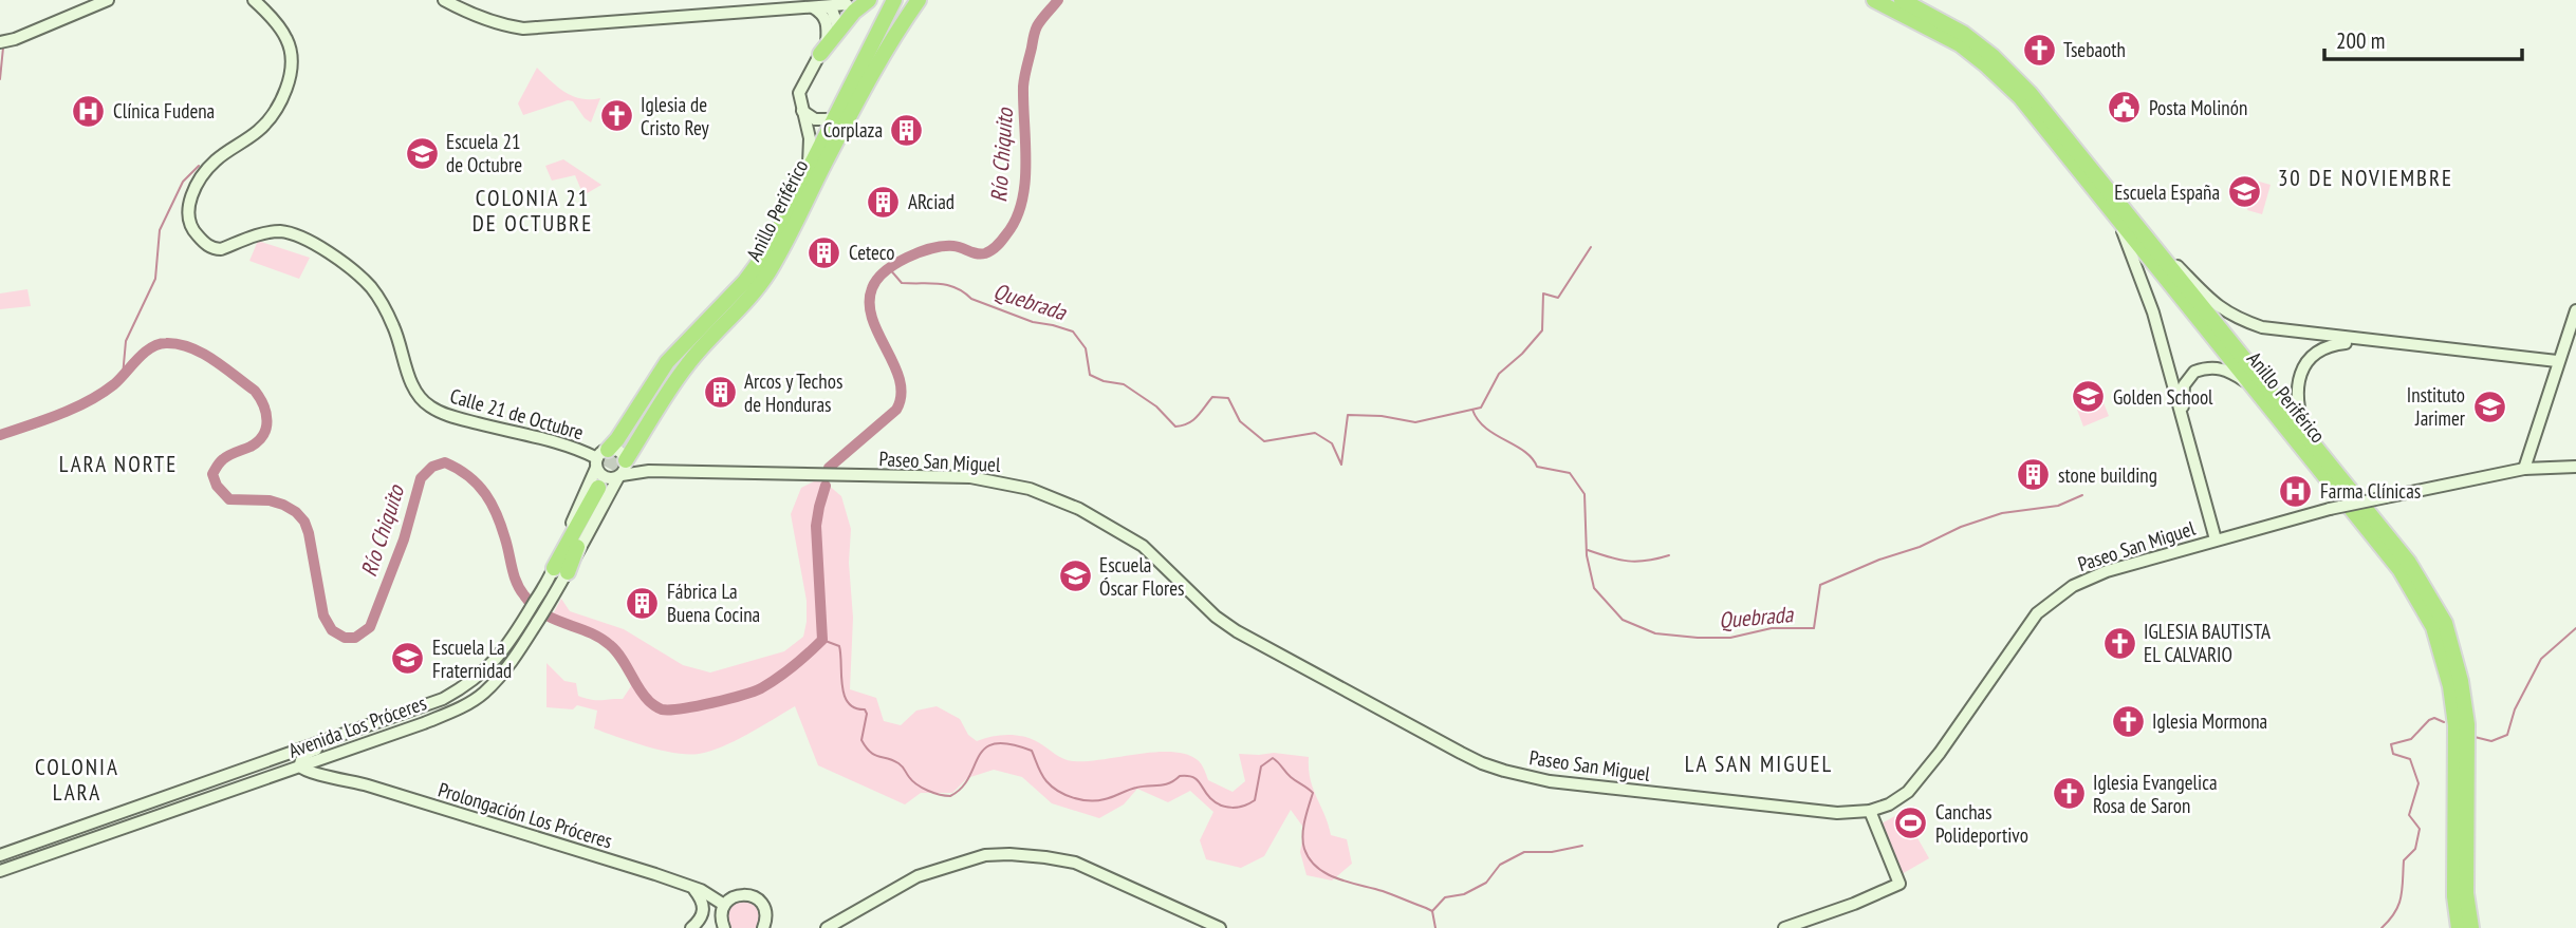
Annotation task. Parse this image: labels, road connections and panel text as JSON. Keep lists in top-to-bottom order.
{
  "streets": {
    "highway": ["Anillo Periférico"],
    "street": [
      "Calle 21 de Octubre",
      "Paseo San Miguel",
      "Avenida Los Próceres",
      "Prolongación Los Próceres"
    ]
  },
  "crossings": [
    ["Anillo Periférico", "Calle 21 de Octubre"],
    ["Anillo Periférico", "Paseo San Miguel"],
    ["Anillo Periférico", "Avenida Los Próceres"],
    ["Calle 21 de Octubre", "Avenida Los Próceres"],
    ["Paseo San Miguel", "Avenida Los Próceres"],
    ["Avenida Los Próceres", "Prolongación Los Próceres"]
  ],
  "districts": [
    "30 DE NOVIEMBRE",
    "COLONIA 21 DE OCTUBRE",
    "LARA NORTE",
    "LA SAN MIGUEL",
    "COLONIA LARA"
  ],
  "water": ["Río Chiquito", "Quebrada"],
  "places": {
    "church": [
      "Tsebaoth",
      "Iglesia de Cristo Rey",
      "IGLESIA BAUTISTA EL CALVARIO",
      "Iglesia Mormona",
      "Iglesia Evangelica Rosa de Saron"
    ],
    "public building": ["Posta Molinón"],
    "hospital": ["Clínica Fudena", "Farma Clínicas"],
    "building": [
      "Corplaza",
      "ARciad",
      "Ceteco",
      "Arcos y Techos de Honduras",
      "stone building",
      "Fábrica La Buena Cocina"
    ],
    "school or university": [
      "Escuela 21 de Octubre",
      "Escuela España",
      "Golden School",
      "Instituto Jarimer",
      "Escuela Óscar Flores",
      "Escuela La Fraternidad"
    ],
    "sports": ["Canchas Polideportivo"]
  },
  "scale_bar": "200 m"
}
